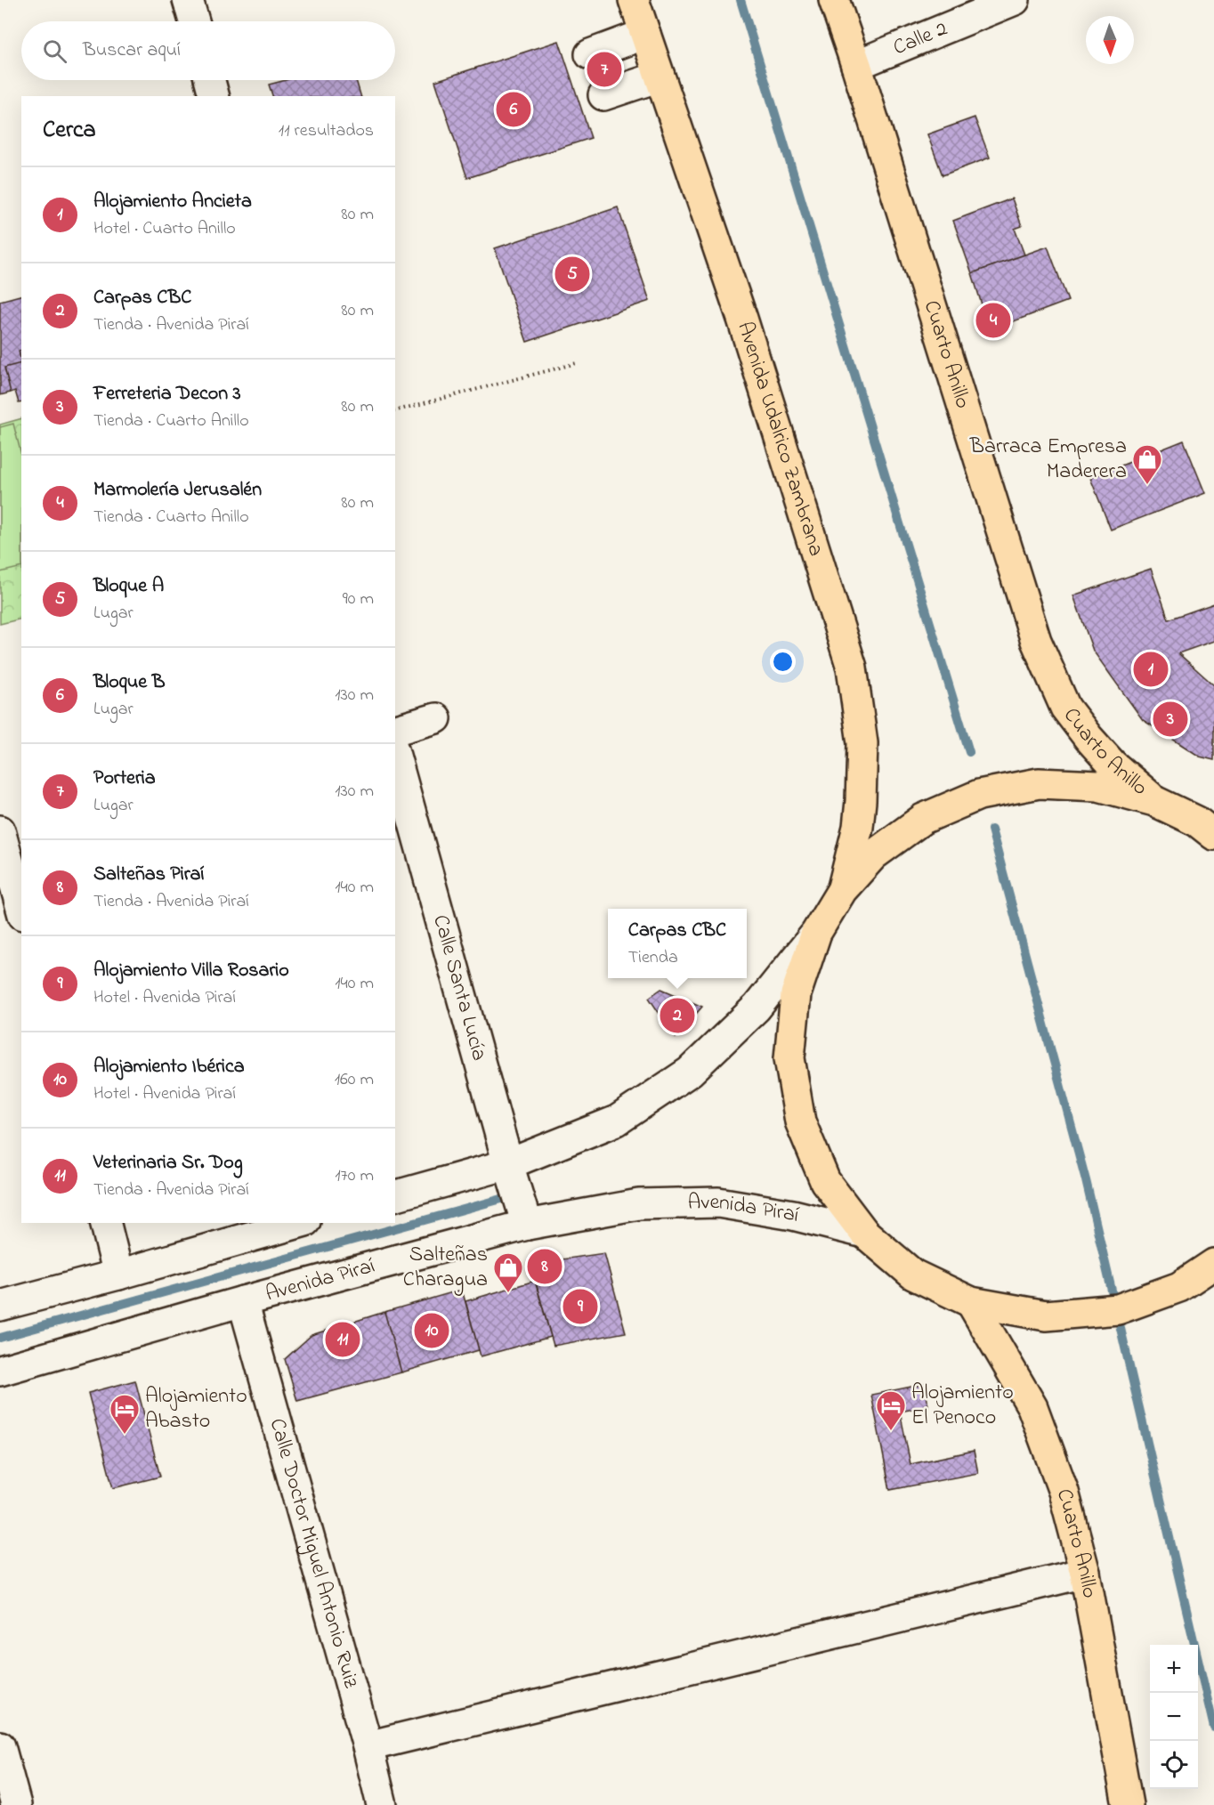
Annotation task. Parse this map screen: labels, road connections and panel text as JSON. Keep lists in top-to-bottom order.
{
  "streets": {
    "highway": ["Cuarto Anillo", "Avenida Udalrico Zambrana"],
    "street": [
      "Calle 2",
      "Calle Santa Lucía",
      "Avenida Piraí",
      "Calle Doctor Miguel Antonio Ruiz"
    ]
  },
  "crossings": [
    ["Calle 2", "Cuarto Anillo"],
    ["Calle Santa Lucía", "Avenida Piraí"],
    ["Avenida Piraí", "Calle Doctor Miguel Antonio Ruiz"]
  ],
  "places": {
    "shop": ["Barraca Empresa Maderera", "Salteñas Charagua"],
    "hotel": ["Alojamiento El Penoco", "Alojamiento Abasto"]
  },
  "north": "bottom",
  "page": {
    "search": "Buscar aquí",
    "pins": [
      "7",
      "6",
      "5",
      "4",
      "1",
      "3",
      "2",
      "8",
      "9",
      "10",
      "11"
    ],
    "heading": ["Cerca", "11 resultados"],
    "list": [
      {
        "mark": "1",
        "name": "Alojamiento Ancieta",
        "note": "Hotel · Cuarto Anillo",
        "value": "80 m"
      },
      {
        "mark": "2",
        "name": "Carpas CBC",
        "note": "Tienda · Avenida Piraí",
        "value": "80 m"
      },
      {
        "mark": "3",
        "name": "Ferreteria Decon 3",
        "note": "Tienda · Cuarto Anillo",
        "value": "80 m"
      },
      {
        "mark": "4",
        "name": "Marmolería Jerusalén",
        "note": "Tienda · Cuarto Anillo",
        "value": "80 m"
      },
      {
        "mark": "5",
        "name": "Bloque A",
        "note": "Lugar",
        "value": "90 m"
      },
      {
        "mark": "6",
        "name": "Bloque B",
        "note": "Lugar",
        "value": "130 m"
      },
      {
        "mark": "7",
        "name": "Porteria",
        "note": "Lugar",
        "value": "130 m"
      },
      {
        "mark": "8",
        "name": "Salteñas Piraí",
        "note": "Tienda · Avenida Piraí",
        "value": "140 m"
      },
      {
        "mark": "9",
        "name": "Alojamiento Villa Rosario",
        "note": "Hotel · Avenida Piraí",
        "value": "140 m"
      },
      {
        "mark": "10",
        "name": "Alojamiento Ibérica",
        "note": "Hotel · Avenida Piraí",
        "value": "160 m"
      },
      {
        "mark": "11",
        "name": "Veterinaria Sr. Dog",
        "note": "Tienda · Avenida Piraí",
        "value": "170 m"
      }
    ],
    "popup": ["Carpas CBC", "Tienda"],
    "map_buttons": ["+", "−"]
  }
}
